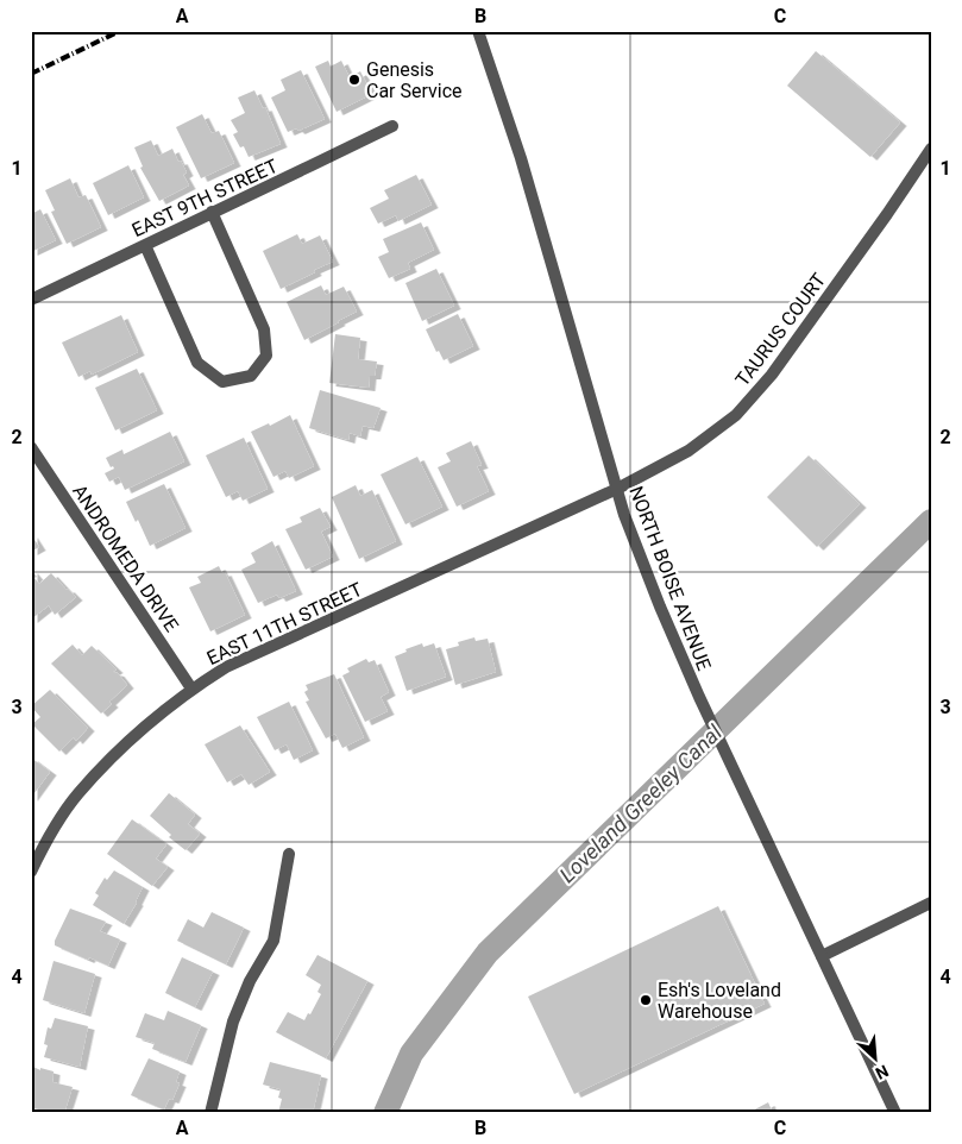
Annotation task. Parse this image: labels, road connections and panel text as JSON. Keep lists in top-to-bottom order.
{
  "streets": {
    "street": [
      "EAST 9TH STREET",
      "TAURUS COURT",
      "ANDROMEDA DRIVE",
      "NORTH BOISE AVENUE",
      "EAST 11TH STREET"
    ]
  },
  "crossings": [
    ["TAURUS COURT", "NORTH BOISE AVENUE"],
    ["TAURUS COURT", "EAST 11TH STREET"],
    ["ANDROMEDA DRIVE", "EAST 11TH STREET"],
    ["NORTH BOISE AVENUE", "EAST 11TH STREET"]
  ],
  "water": ["Loveland Greeley Canal"],
  "places": ["Genesis Car Service", "Esh's Loveland Warehouse"],
  "north": "bottom right",
  "grid": {
    "columns": ["A", "B", "C"],
    "rows": [
      "1",
      "2",
      "3",
      "4"
    ]
  }
}
